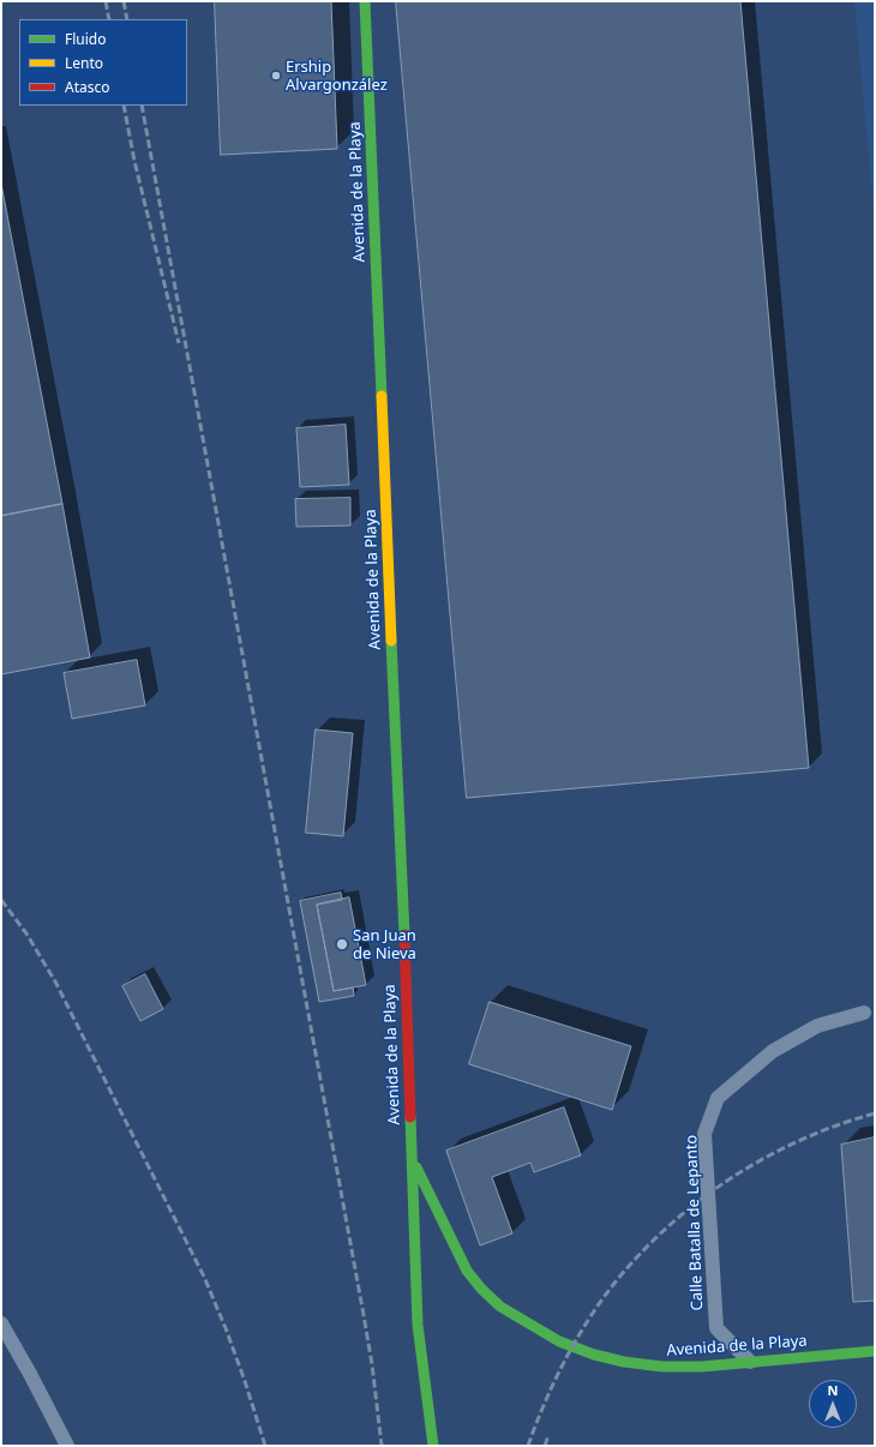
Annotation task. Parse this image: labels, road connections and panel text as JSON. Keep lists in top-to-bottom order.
{
  "streets": {
    "street": ["Avenida de la Playa"],
    "lane": ["Calle Batalla de Lepanto"]
  },
  "crossings": [
    ["Avenida de la Playa", "Calle Batalla de Lepanto"]
  ],
  "places": ["Ership Alvargonzález", "San Juan de Nieva"],
  "legend": ["Fluido", "Lento", "Atasco"],
  "north": "top"
}
